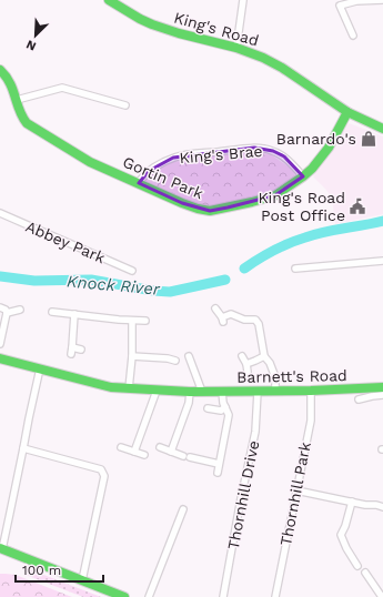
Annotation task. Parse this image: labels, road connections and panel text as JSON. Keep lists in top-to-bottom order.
{
  "streets": {
    "main road": ["King's Road", "Gortin Park", "Barnett's Road"],
    "street": [
      "King's Brae",
      "Abbey Park",
      "Thornhill Park",
      "Thornhill Drive"
    ]
  },
  "crossings": [
    ["King's Road", "Gortin Park"],
    ["King's Brae", "Gortin Park"],
    ["Barnett's Road", "Thornhill Park"],
    ["Barnett's Road", "Thornhill Drive"]
  ],
  "water": ["Knock River"],
  "places": {
    "shop": ["Barnardo's"],
    "public building": ["King's Road Post Office"]
  },
  "scale_bar": "100 m",
  "north": "bottom left"
}
